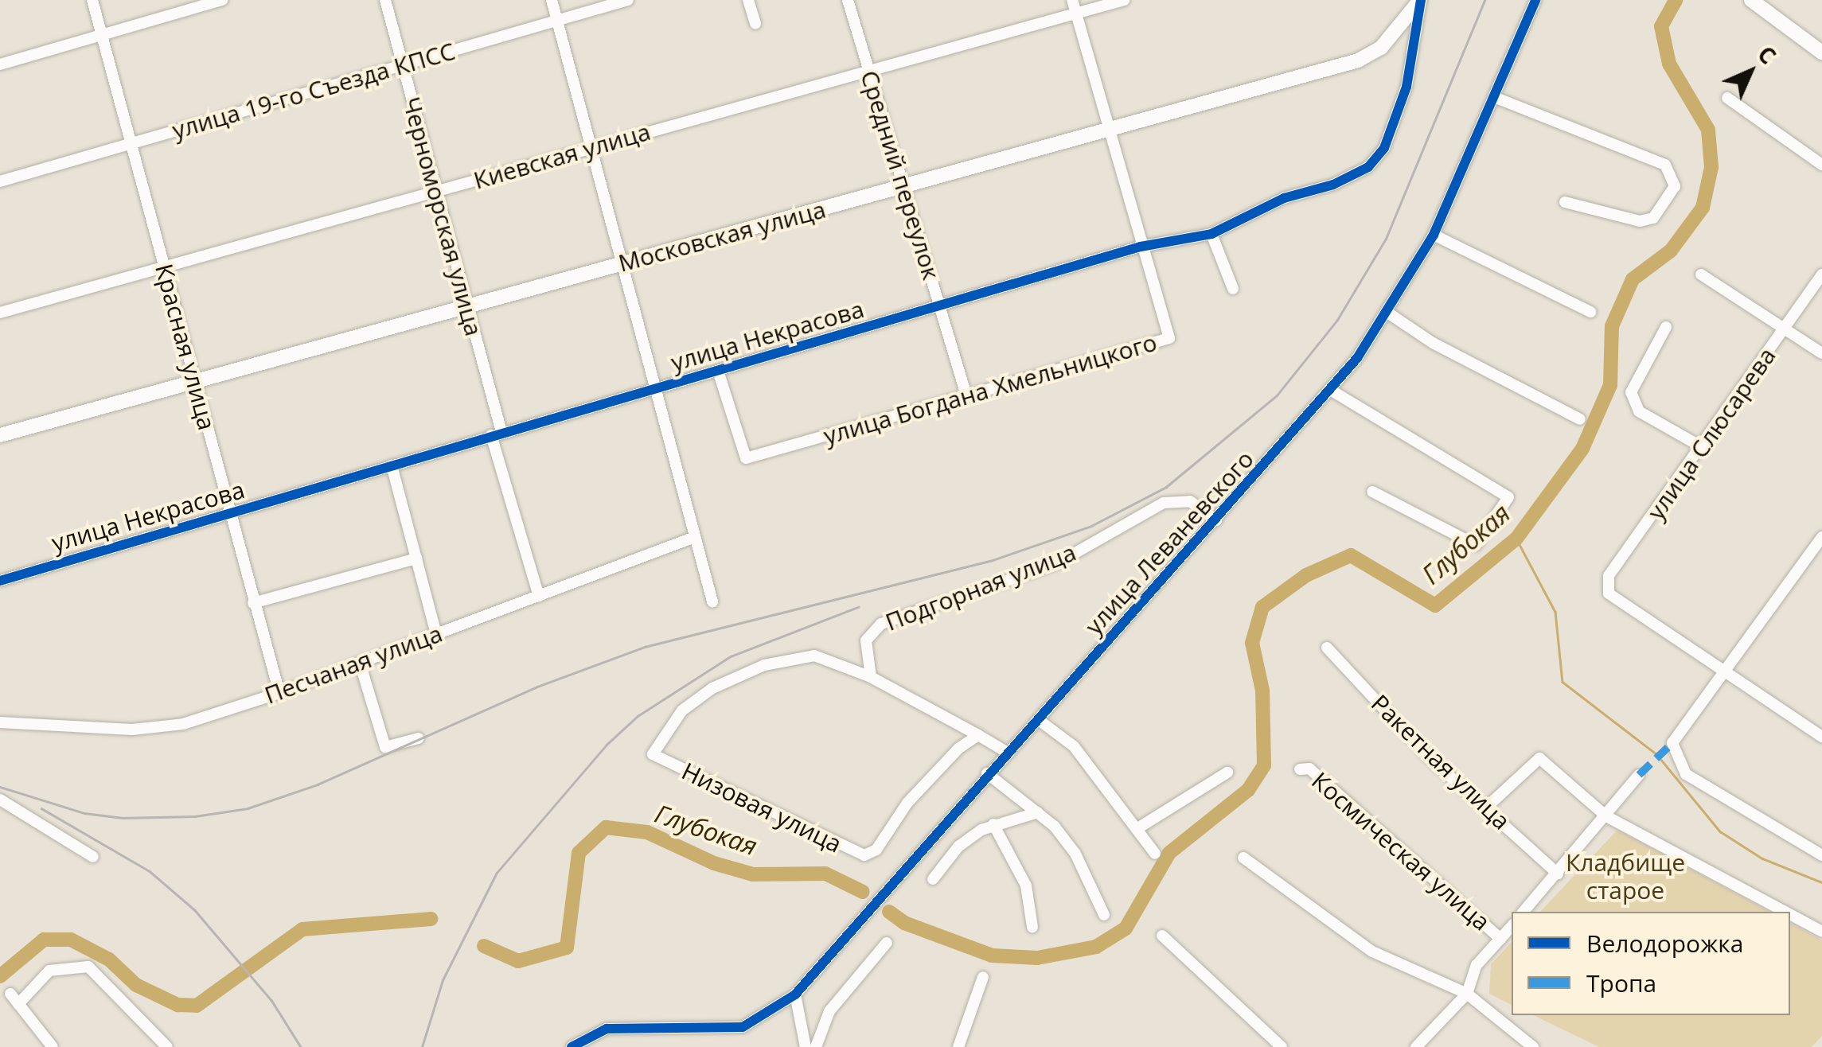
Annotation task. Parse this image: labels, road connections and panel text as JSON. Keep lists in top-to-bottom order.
{
  "streets": {
    "main road": ["Московская улица"],
    "street": [
      "улица 19-го Съезда КПСС",
      "Киевская улица",
      "Средний переулок",
      "Черноморская улица",
      "улица Некрасова",
      "Красная улица",
      "улица Богдана Хмельницкого",
      "улица Слюсарева",
      "улица Леваневского",
      "Подгорная улица",
      "Песчаная улица",
      "Ракетная улица",
      "Низовая улица",
      "Космическая улица"
    ]
  },
  "crossings": [
    ["улица 19-го Съезда КПСС", "Черноморская улица"],
    ["улица 19-го Съезда КПСС", "Красная улица"],
    ["Киевская улица", "Средний переулок"],
    ["Киевская улица", "Черноморская улица"],
    ["Киевская улица", "Красная улица"],
    ["Киевская улица", "улица Богдана Хмельницкого"],
    ["Средний переулок", "Московская улица"],
    ["Средний переулок", "улица Некрасова"],
    ["Средний переулок", "улица Богдана Хмельницкого"],
    ["Черноморская улица", "Московская улица"],
    ["Черноморская улица", "улица Некрасова"],
    ["Черноморская улица", "Песчаная улица"],
    ["Московская улица", "улица Некрасова"],
    ["Московская улица", "Красная улица"],
    ["Московская улица", "улица Богдана Хмельницкого"],
    ["улица Некрасова", "Красная улица"],
    ["улица Некрасова", "улица Богдана Хмельницкого"],
    ["Красная улица", "Песчаная улица"],
    ["улица Леваневского", "Подгорная улица"],
    ["Подгорная улица", "Низовая улица"]
  ],
  "water": ["Глубокая"],
  "parks": ["Кладбище старое"],
  "legend": ["Велодорожка", "Тропа"],
  "north": "top right"
}
